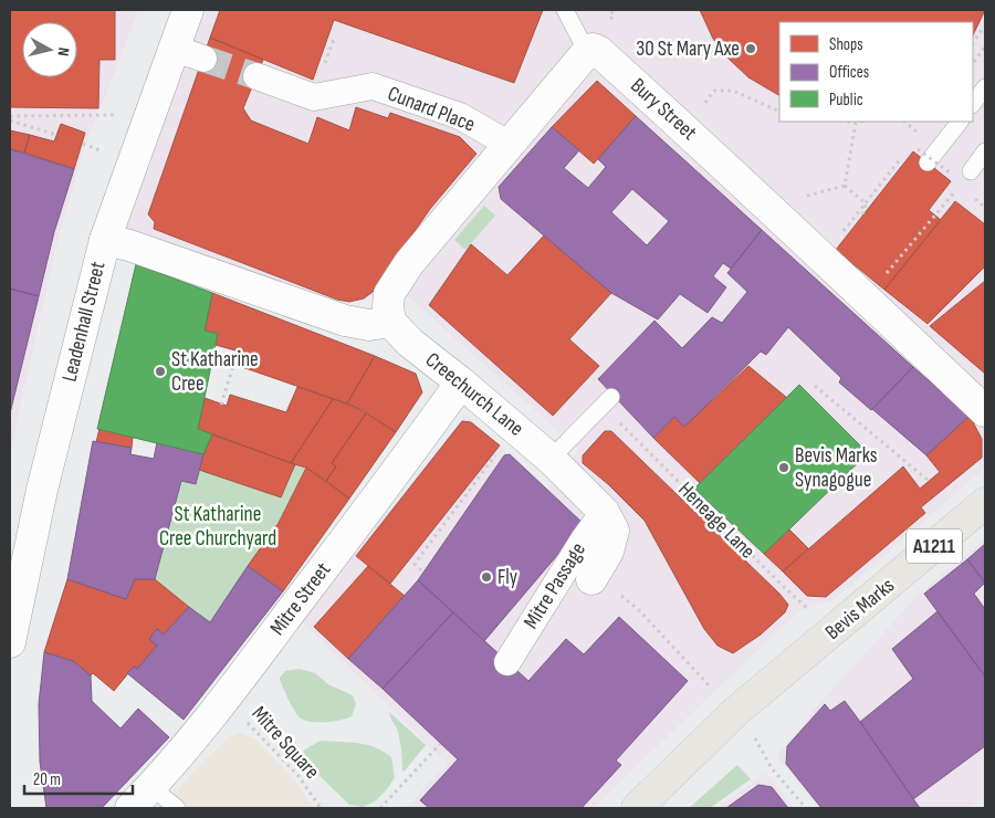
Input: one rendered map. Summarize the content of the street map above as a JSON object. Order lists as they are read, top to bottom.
{
  "streets": {
    "main road": ["A1211", "Bevis Marks"],
    "street": [
      "Cunard Place",
      "Bury Street",
      "Leadenhall Street",
      "Creechurch Lane",
      "Mitre Passage",
      "Mitre Street"
    ],
    "path": ["Heneage Lane", "Mitre Square"]
  },
  "crossings": [
    ["Creechurch Lane", "Mitre Passage"],
    ["Creechurch Lane", "Mitre Street"],
    ["Heneage Lane", "Bevis Marks"],
    ["A1211", "Bevis Marks"],
    ["Mitre Street", "Mitre Square"]
  ],
  "parks": ["St Katharine Cree Churchyard"],
  "places": [
    "30 St Mary Axe",
    "St Katharine Cree",
    "Bevis Marks Synagogue",
    "Fly"
  ],
  "legend": ["Shops", "Offices", "Public"],
  "scale_bar": "20 m",
  "north": "right"
}
